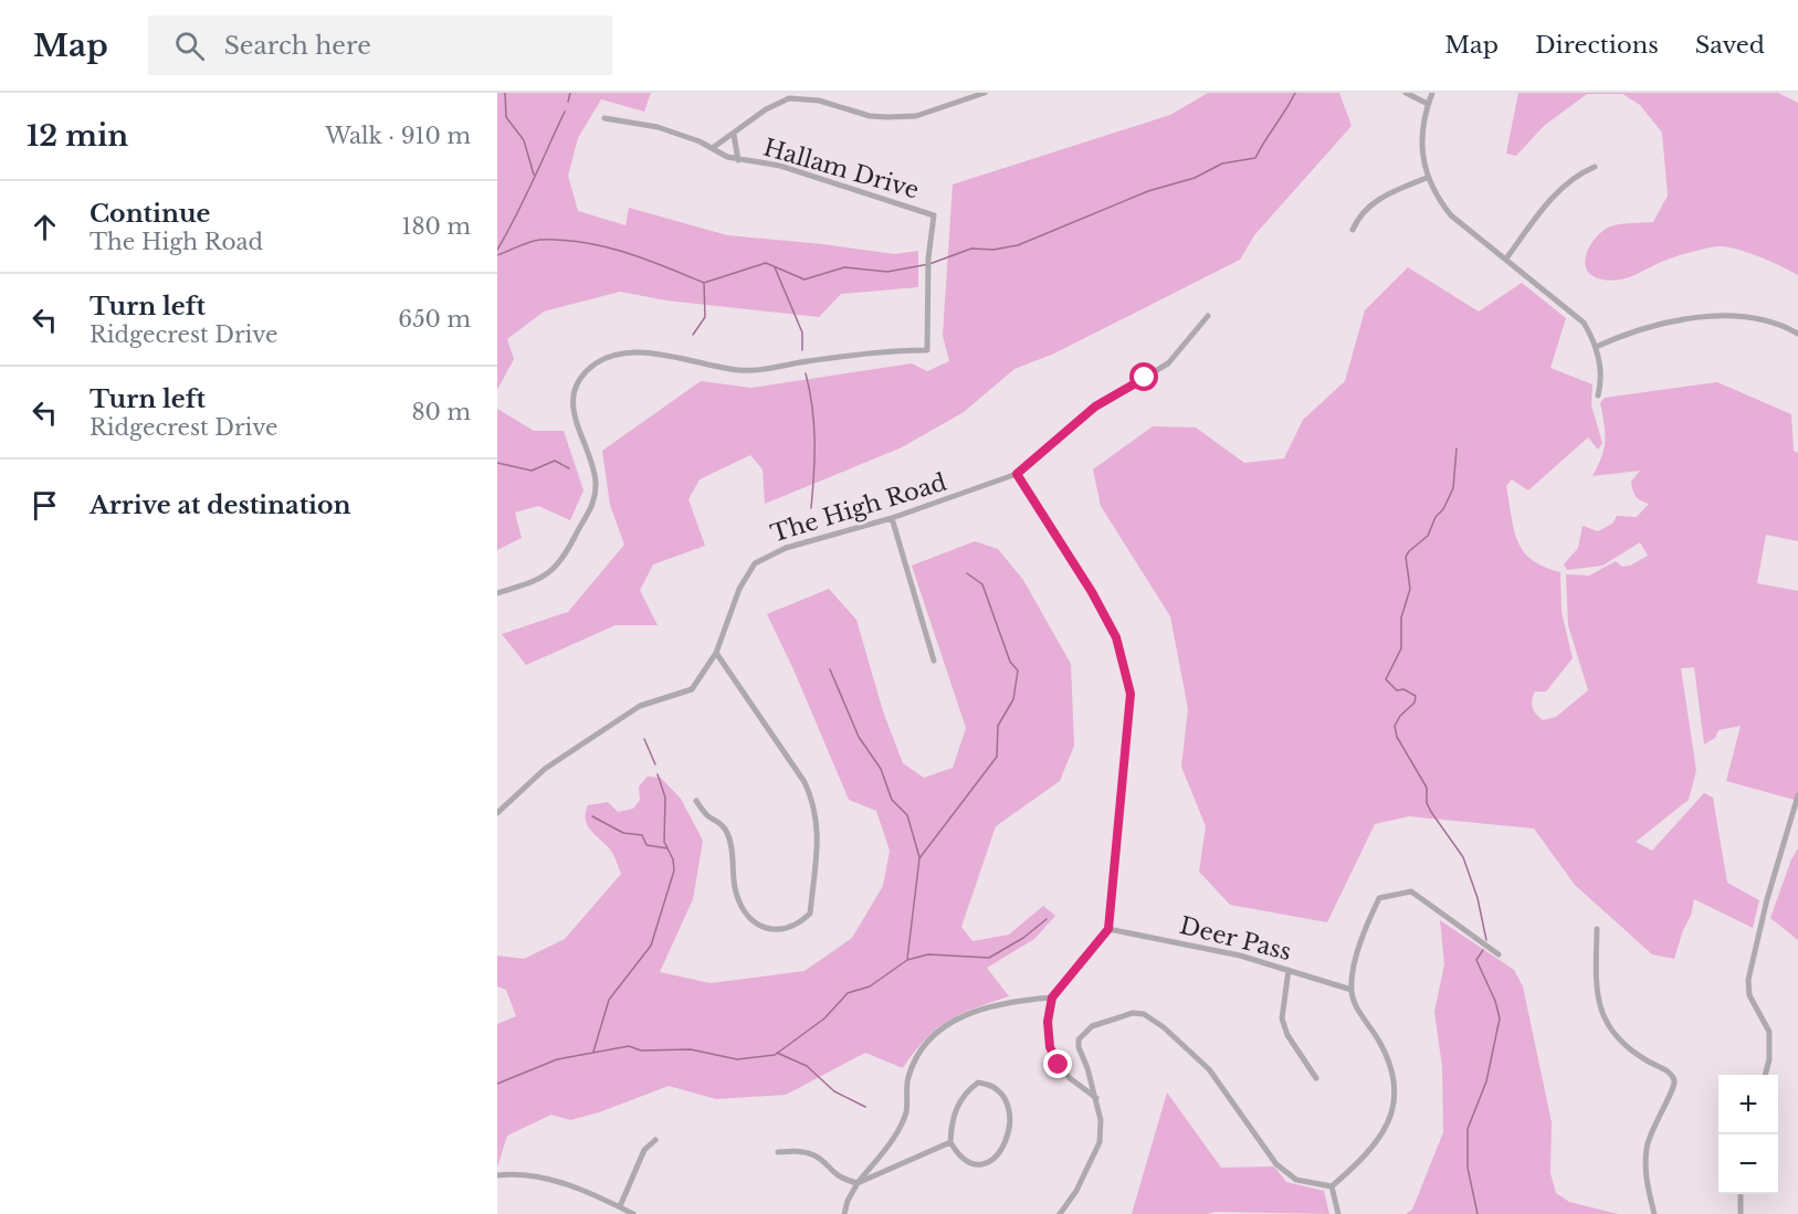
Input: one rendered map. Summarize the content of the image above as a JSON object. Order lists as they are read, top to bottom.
{
  "streets": {
    "street": ["Hallam Drive", "The High Road", "Deer Pass"]
  },
  "page": {
    "header": "Map",
    "search": "Search here",
    "nav": ["Map", "Directions", "Saved"],
    "heading": ["12 min", "Walk · 910 m"],
    "list": [
      ["Continue", "The High Road", "180 m"],
      ["Turn left", "Ridgecrest Drive", "650 m"],
      ["Turn left", "Ridgecrest Drive", "80 m"],
      "Arrive at destination"
    ],
    "map_buttons": ["+", "−"]
  }
}
